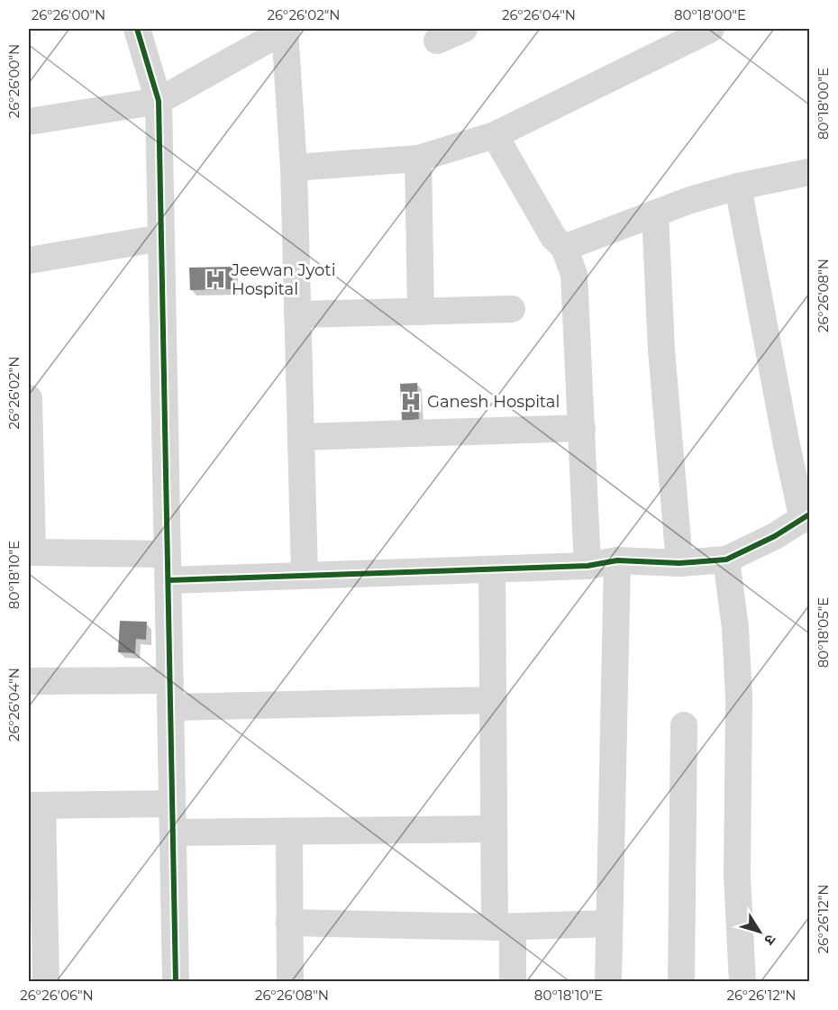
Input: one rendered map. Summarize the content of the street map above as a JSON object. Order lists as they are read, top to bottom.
{
  "places": {
    "hospital": ["Jeewan Jyoti Hospital", "Ganesh Hospital"]
  },
  "north": "bottom right",
  "coordinates": [
    "26°26'00\"N",
    "26°26'02\"N",
    "26°26'04\"N",
    "80°18'00\"E",
    "26°26'08\"N",
    "80°18'10\"E",
    "80°18'05\"E",
    "26°26'12\"N",
    "26°26'06\"N"
  ]
}
